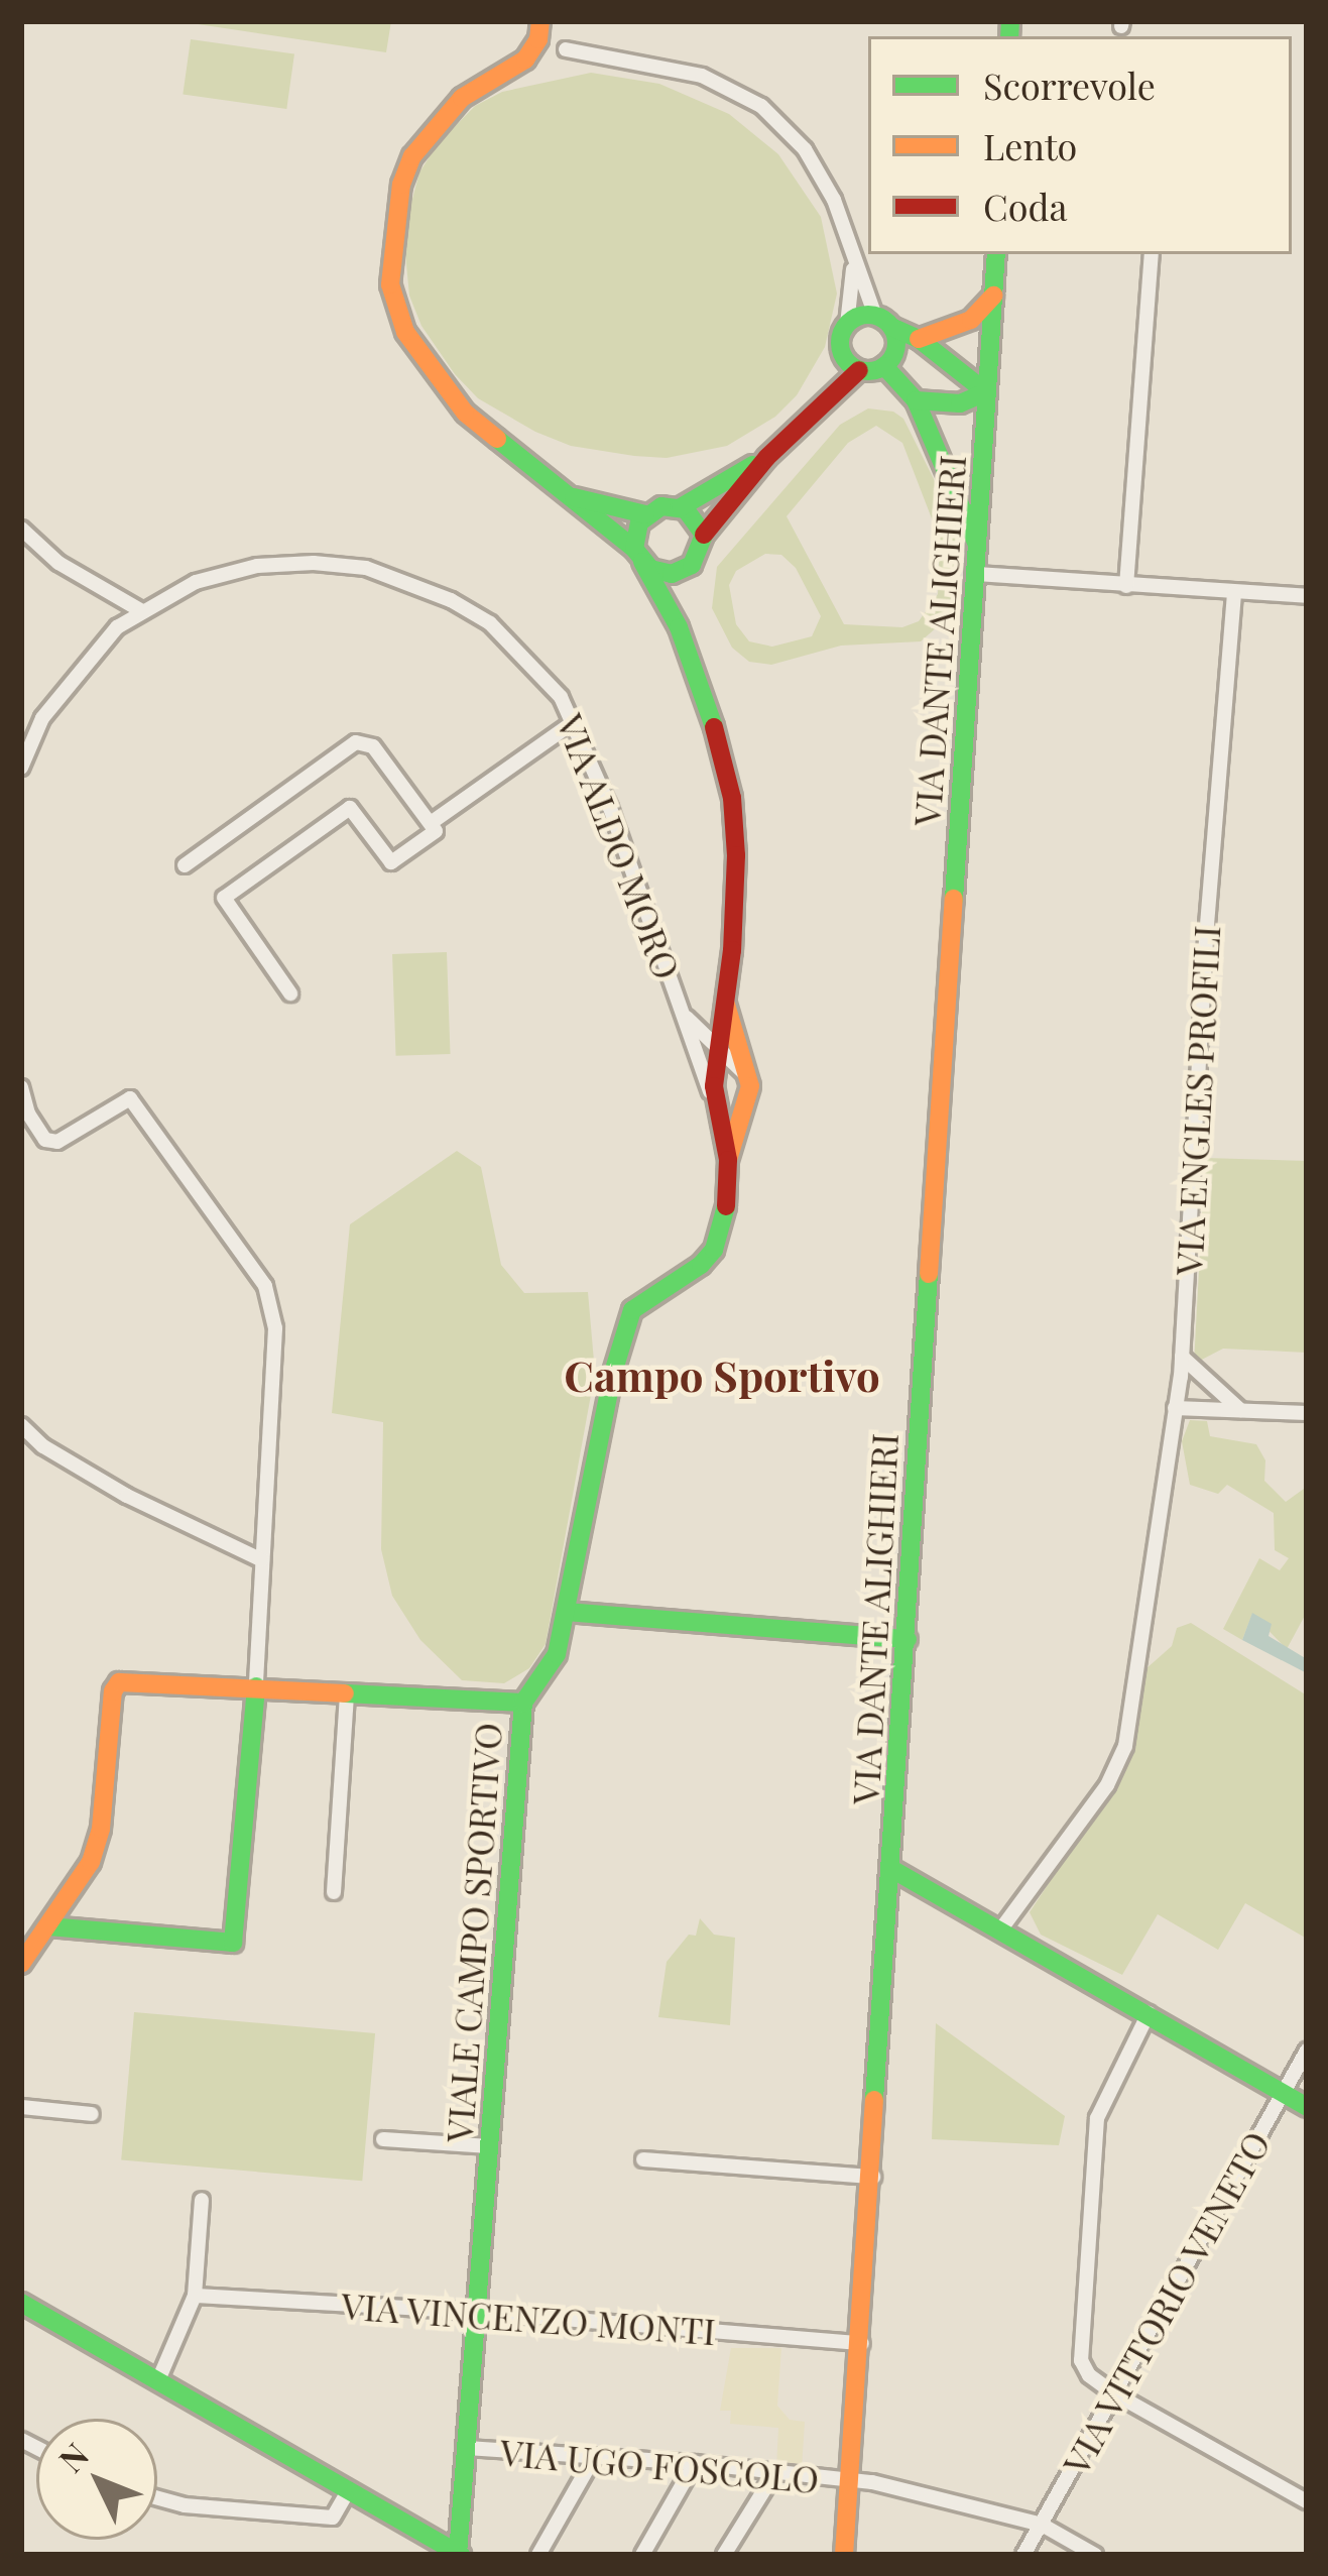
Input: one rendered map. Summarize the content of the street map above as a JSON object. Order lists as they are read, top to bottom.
{
  "streets": {
    "street": [
      "VIA DANTE ALIGHIERI",
      "VIA ALDO MORO",
      "VIA ENGLES PROFILI",
      "VIALE CAMPO SPORTIVO",
      "VIA VITTORIO VENETO",
      "VIA VINCENZO MONTI",
      "VIA UGO FOSCOLO"
    ]
  },
  "crossings": [
    ["VIA DANTE ALIGHIERI", "VIA VINCENZO MONTI"],
    ["VIA DANTE ALIGHIERI", "VIA UGO FOSCOLO"],
    ["VIA ALDO MORO", "VIALE CAMPO SPORTIVO"],
    ["VIALE CAMPO SPORTIVO", "VIA VINCENZO MONTI"],
    ["VIALE CAMPO SPORTIVO", "VIA UGO FOSCOLO"],
    ["VIA VITTORIO VENETO", "VIA UGO FOSCOLO"]
  ],
  "districts": ["Campo Sportivo"],
  "legend": ["Scorrevole", "Lento", "Coda"],
  "north": "top left"
}
